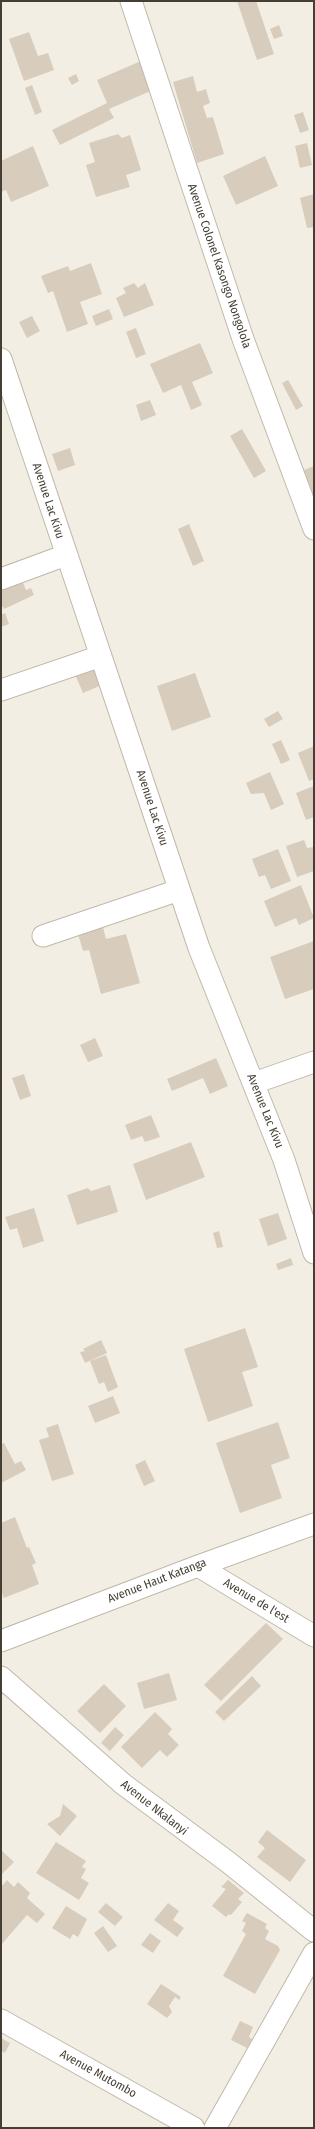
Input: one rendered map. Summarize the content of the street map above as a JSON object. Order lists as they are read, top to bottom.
{
  "streets": {
    "street": [
      "Avenue Colonel Kasongo Nongolola",
      "Avenue Lac Kivu",
      "Avenue Haut Katanga",
      "Avenue de l'est",
      "Avenue Nkalanyi",
      "Avenue Mutombo"
    ]
  },
  "crossings": [
    ["Avenue Haut Katanga", "Avenue de l'est"]
  ]
}
